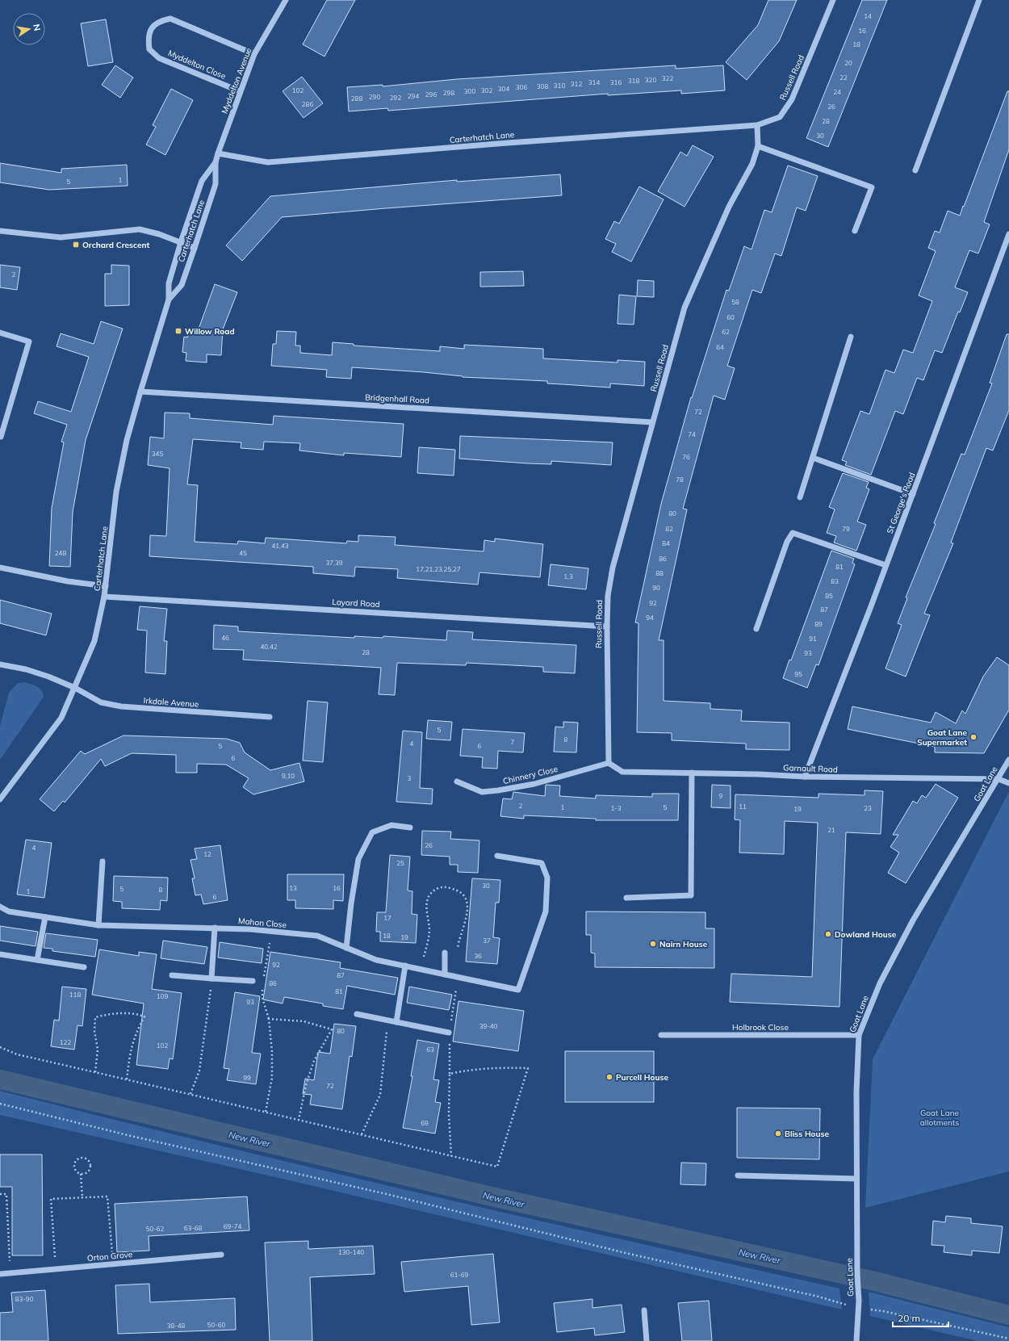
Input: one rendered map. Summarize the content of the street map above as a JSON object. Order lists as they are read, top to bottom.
{
  "streets": {
    "street": [
      "Myddelton Close",
      "Russell Road",
      "Myddelton Avenue",
      "Carterhatch Lane",
      "Bridgenhall Road",
      "St George's Road",
      "Layard Road",
      "Irkdale Avenue",
      "Garnault Road",
      "Chinnery Close",
      "Goat Lane",
      "Mahon Close",
      "Holbrook Close",
      "Orton Grove"
    ]
  },
  "crossings": [
    ["Myddelton Close", "Myddelton Avenue"],
    ["Russell Road", "Carterhatch Lane"],
    ["Russell Road", "Bridgenhall Road"],
    ["Russell Road", "Layard Road"],
    ["Russell Road", "Garnault Road"],
    ["Russell Road", "Chinnery Close"],
    ["Myddelton Avenue", "Carterhatch Lane"],
    ["Carterhatch Lane", "Bridgenhall Road"],
    ["Carterhatch Lane", "Layard Road"],
    ["Carterhatch Lane", "Irkdale Avenue"],
    ["St George's Road", "Garnault Road"],
    ["Garnault Road", "Chinnery Close"],
    ["Garnault Road", "Goat Lane"],
    ["Goat Lane", "Holbrook Close"]
  ],
  "water": ["New River"],
  "parks": ["Goat Lane allotments"],
  "places": {
    "transit": ["Orchard Crescent", "Willow Road"],
    "other": [
      "Goat Lane Supermarket",
      "Dowland House",
      "Nairn House",
      "Purcell House",
      "Bliss House"
    ]
  },
  "house_numbers": [
    "14",
    "16",
    "18",
    "20",
    "22",
    "322",
    "320",
    "318",
    "314",
    "316",
    "312",
    "310",
    "308",
    "306",
    "304",
    "102",
    "302",
    "300",
    "24",
    "298",
    "296",
    "294",
    "290",
    "292",
    "288",
    "286",
    "26",
    "28",
    "30",
    "1",
    "5",
    "2",
    "58",
    "60",
    "62",
    "64",
    "72",
    "74",
    "345",
    "76",
    "78",
    "80",
    "82",
    "79",
    "84",
    "41,43",
    "248",
    "45",
    "86",
    "37,39",
    "81",
    "17,21,23,25,27",
    "88",
    "1,3",
    "83",
    "90",
    "85",
    "92",
    "87",
    "94",
    "89",
    "46",
    "91",
    "40,42",
    "28",
    "93",
    "95",
    "5",
    "8",
    "7",
    "4",
    "5",
    "6",
    "6",
    "9,10",
    "3",
    "9",
    "2",
    "11",
    "1",
    "5",
    "1-3",
    "23",
    "19",
    "21",
    "26",
    "4",
    "12",
    "25",
    "30",
    "13",
    "16",
    "5",
    "8",
    "1",
    "6",
    "17",
    "18",
    "19",
    "37",
    "36",
    "92",
    "87",
    "86",
    "81",
    "118",
    "109",
    "93",
    "39-40",
    "80",
    "122",
    "102",
    "63",
    "99",
    "72",
    "69",
    "69-74",
    "63-68",
    "50-62",
    "130-140",
    "61-69",
    "83-90",
    "50-60",
    "38-48"
  ],
  "scale_bar": "20 m",
  "north": "right"
}
